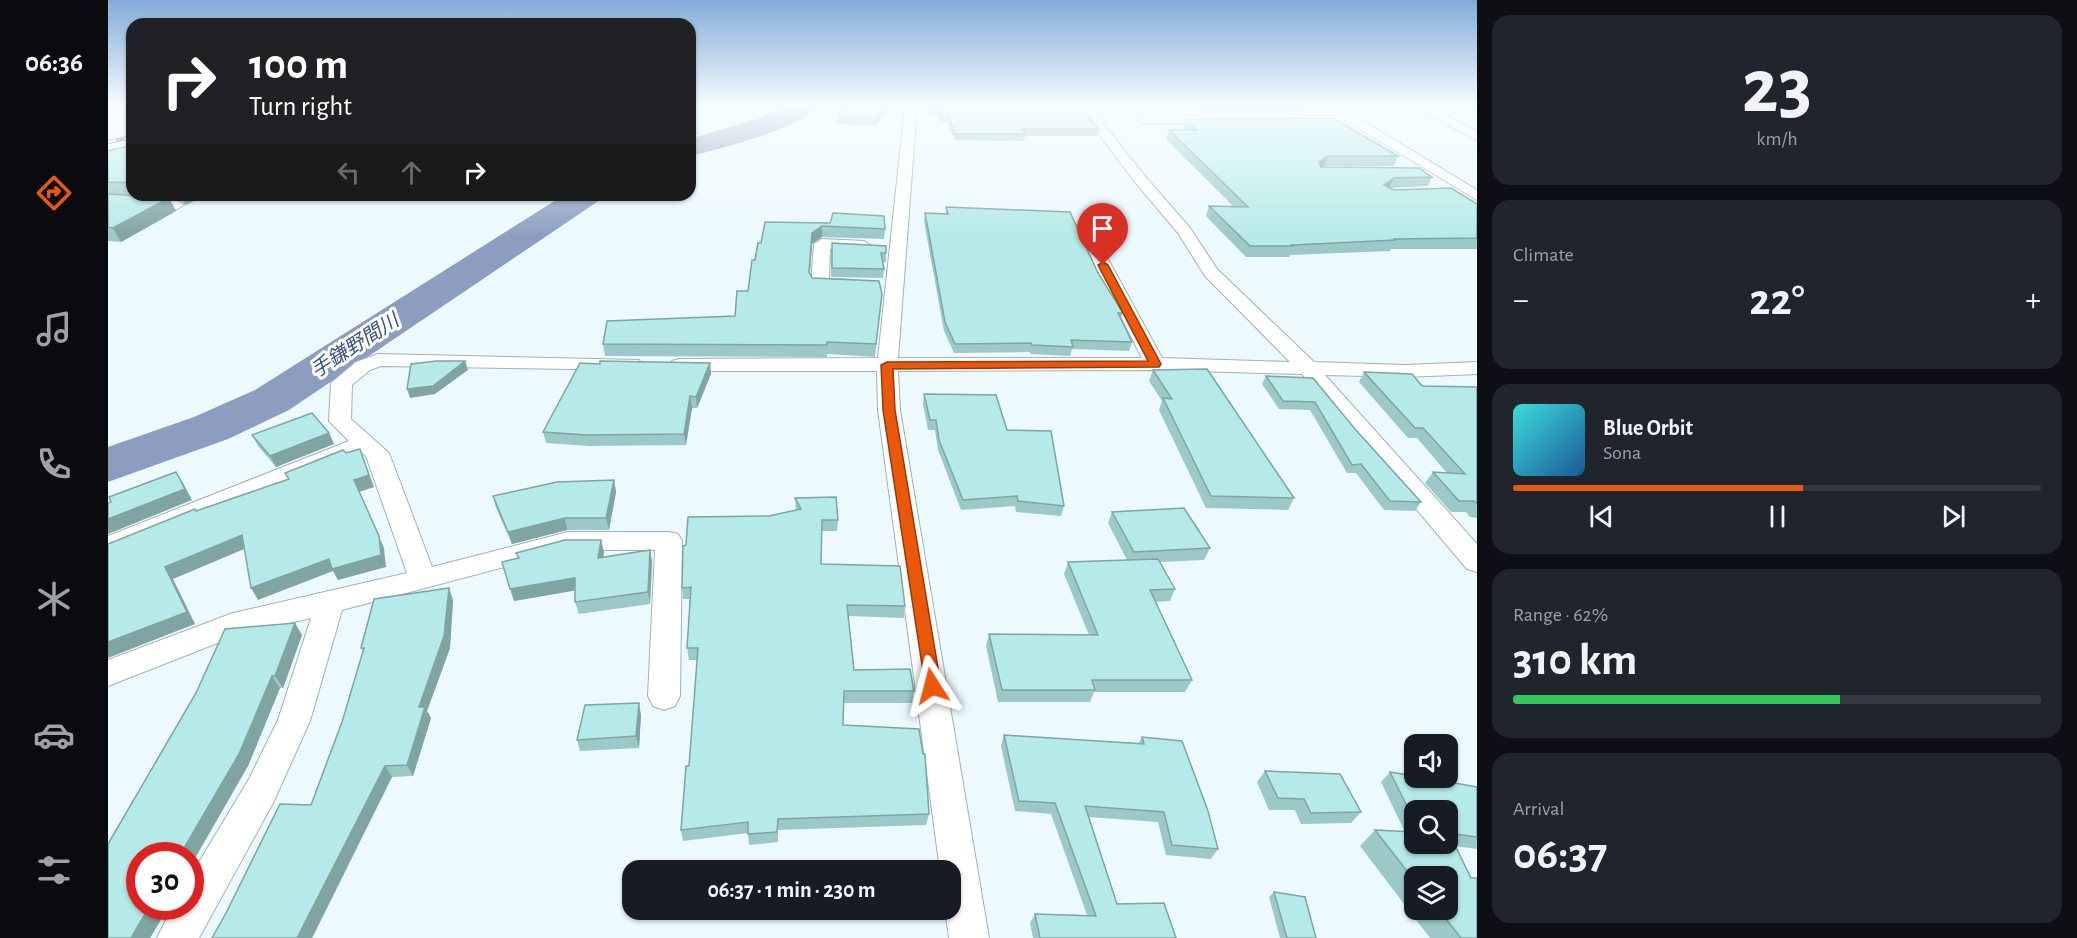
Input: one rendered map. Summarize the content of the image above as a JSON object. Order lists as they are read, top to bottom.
{
  "water": ["手鎌野間川"],
  "page": {
    "tabs": "06:36",
    "tile": [
      ["23", "km/h"],
      "Climate",
      ["Range · 62%", "310 km"],
      ["Arrival", "06:37"]
    ],
    "turn": ["100 m", "Turn right"],
    "heat": ["−", "22°", "+"],
    "song": ["Blue Orbit", "Sona"],
    "limit": "30",
    "trip": "06:37 · 1 min · 230 m"
  }
}
